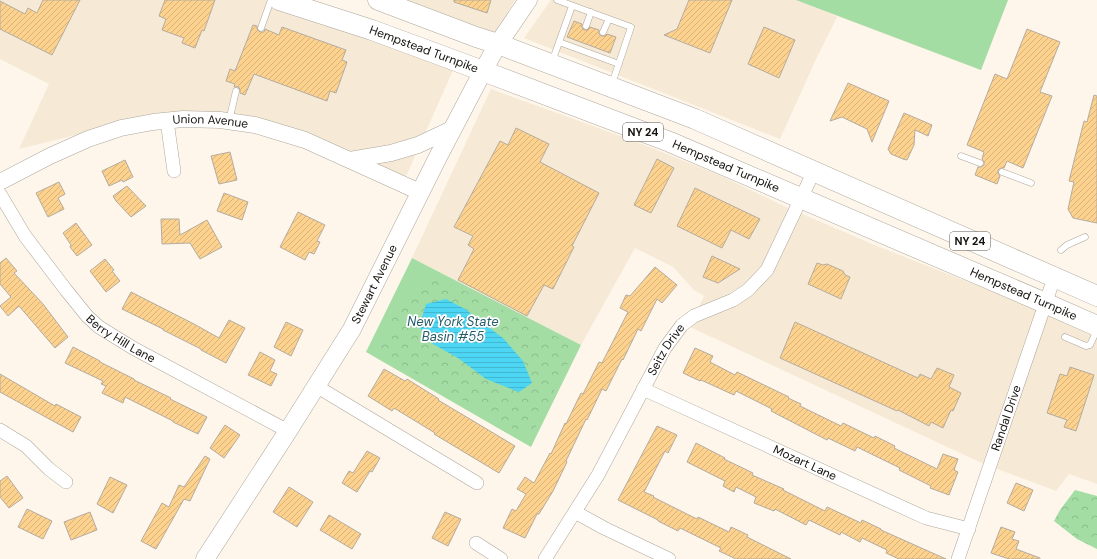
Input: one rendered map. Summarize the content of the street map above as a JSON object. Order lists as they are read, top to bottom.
{
  "streets": {
    "main road": ["Hempstead Turnpike", "NY 24", "Stewart Avenue"],
    "street": [
      "Union Avenue",
      "Berry Hill Lane",
      "Seitz Drive",
      "Randal Drive",
      "Mozart Lane"
    ]
  },
  "crossings": [
    ["Hempstead Turnpike", "Stewart Avenue"],
    ["Hempstead Turnpike", "Seitz Drive"],
    ["Hempstead Turnpike", "Randal Drive"],
    ["Union Avenue", "Stewart Avenue"],
    ["NY 24", "Stewart Avenue"],
    ["NY 24", "Seitz Drive"],
    ["NY 24", "Randal Drive"],
    ["Stewart Avenue", "Berry Hill Lane"],
    ["Seitz Drive", "Mozart Lane"],
    ["Randal Drive", "Mozart Lane"]
  ],
  "water": ["New York State Basin #55"]
}
